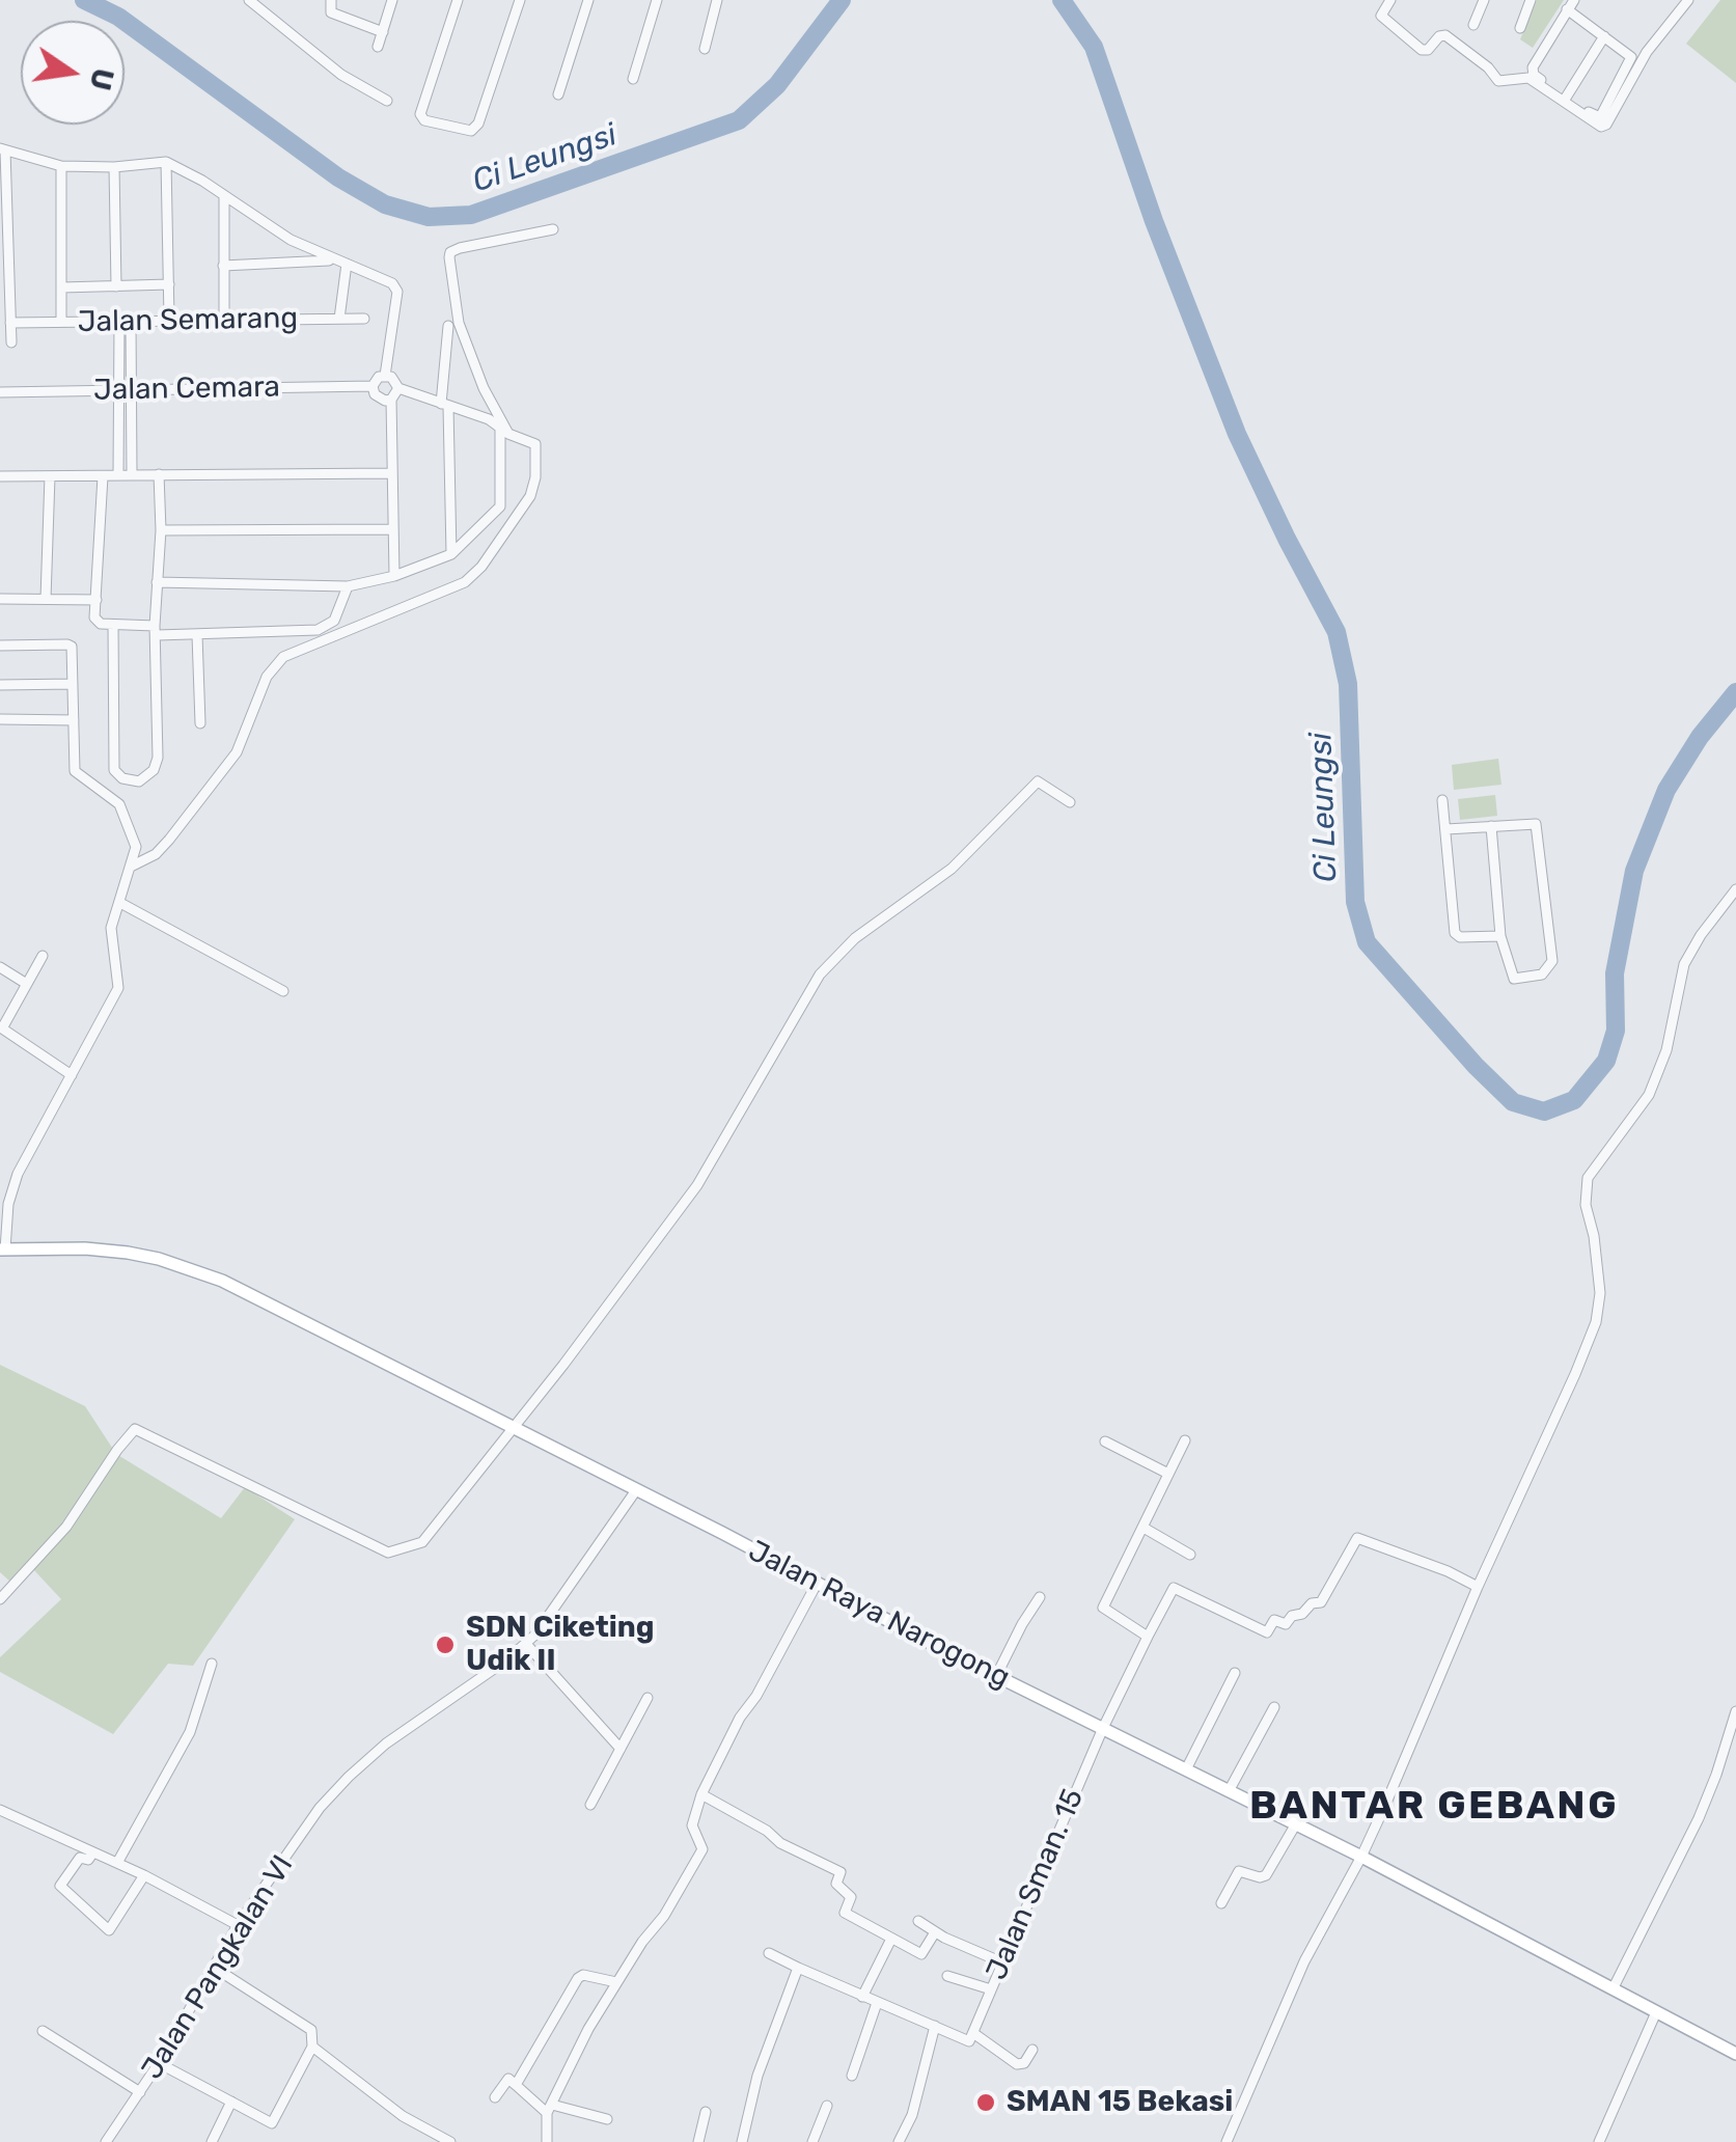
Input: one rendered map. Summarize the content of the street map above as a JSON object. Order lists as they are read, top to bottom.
{
  "streets": {
    "main road": ["Jalan Raya Narogong"],
    "street": [
      "Jalan Semarang",
      "Jalan Cemara",
      "Jalan Sman. 15",
      "Jalan Pangkalan VI"
    ]
  },
  "crossings": [
    ["Jalan Raya Narogong", "Jalan Sman. 15"],
    ["Jalan Raya Narogong", "Jalan Pangkalan VI"]
  ],
  "districts": ["BANTAR GEBANG"],
  "water": ["Ci Leungsi"],
  "places": ["SDN Ciketing Udik II", "SMAN 15 Bekasi"],
  "north": "right"
}
